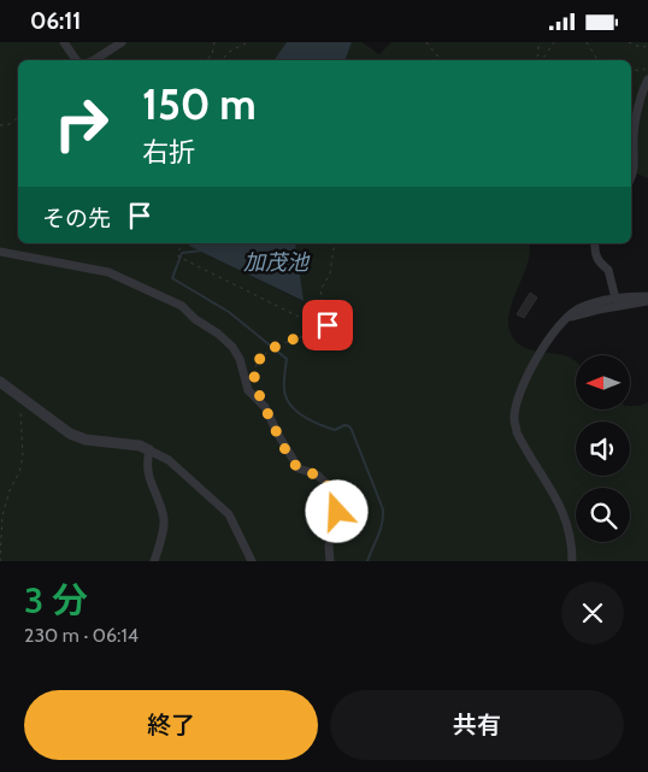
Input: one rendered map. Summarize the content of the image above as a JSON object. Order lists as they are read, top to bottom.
{
  "water": ["加茂池"],
  "north": "left",
  "page": {
    "status": "06:11",
    "turn": ["150 m", "右折"],
    "then": "その先",
    "heading": ["3 分", "230 m · 06:14"],
    "buttons": ["終了", "共有"]
  }
}
